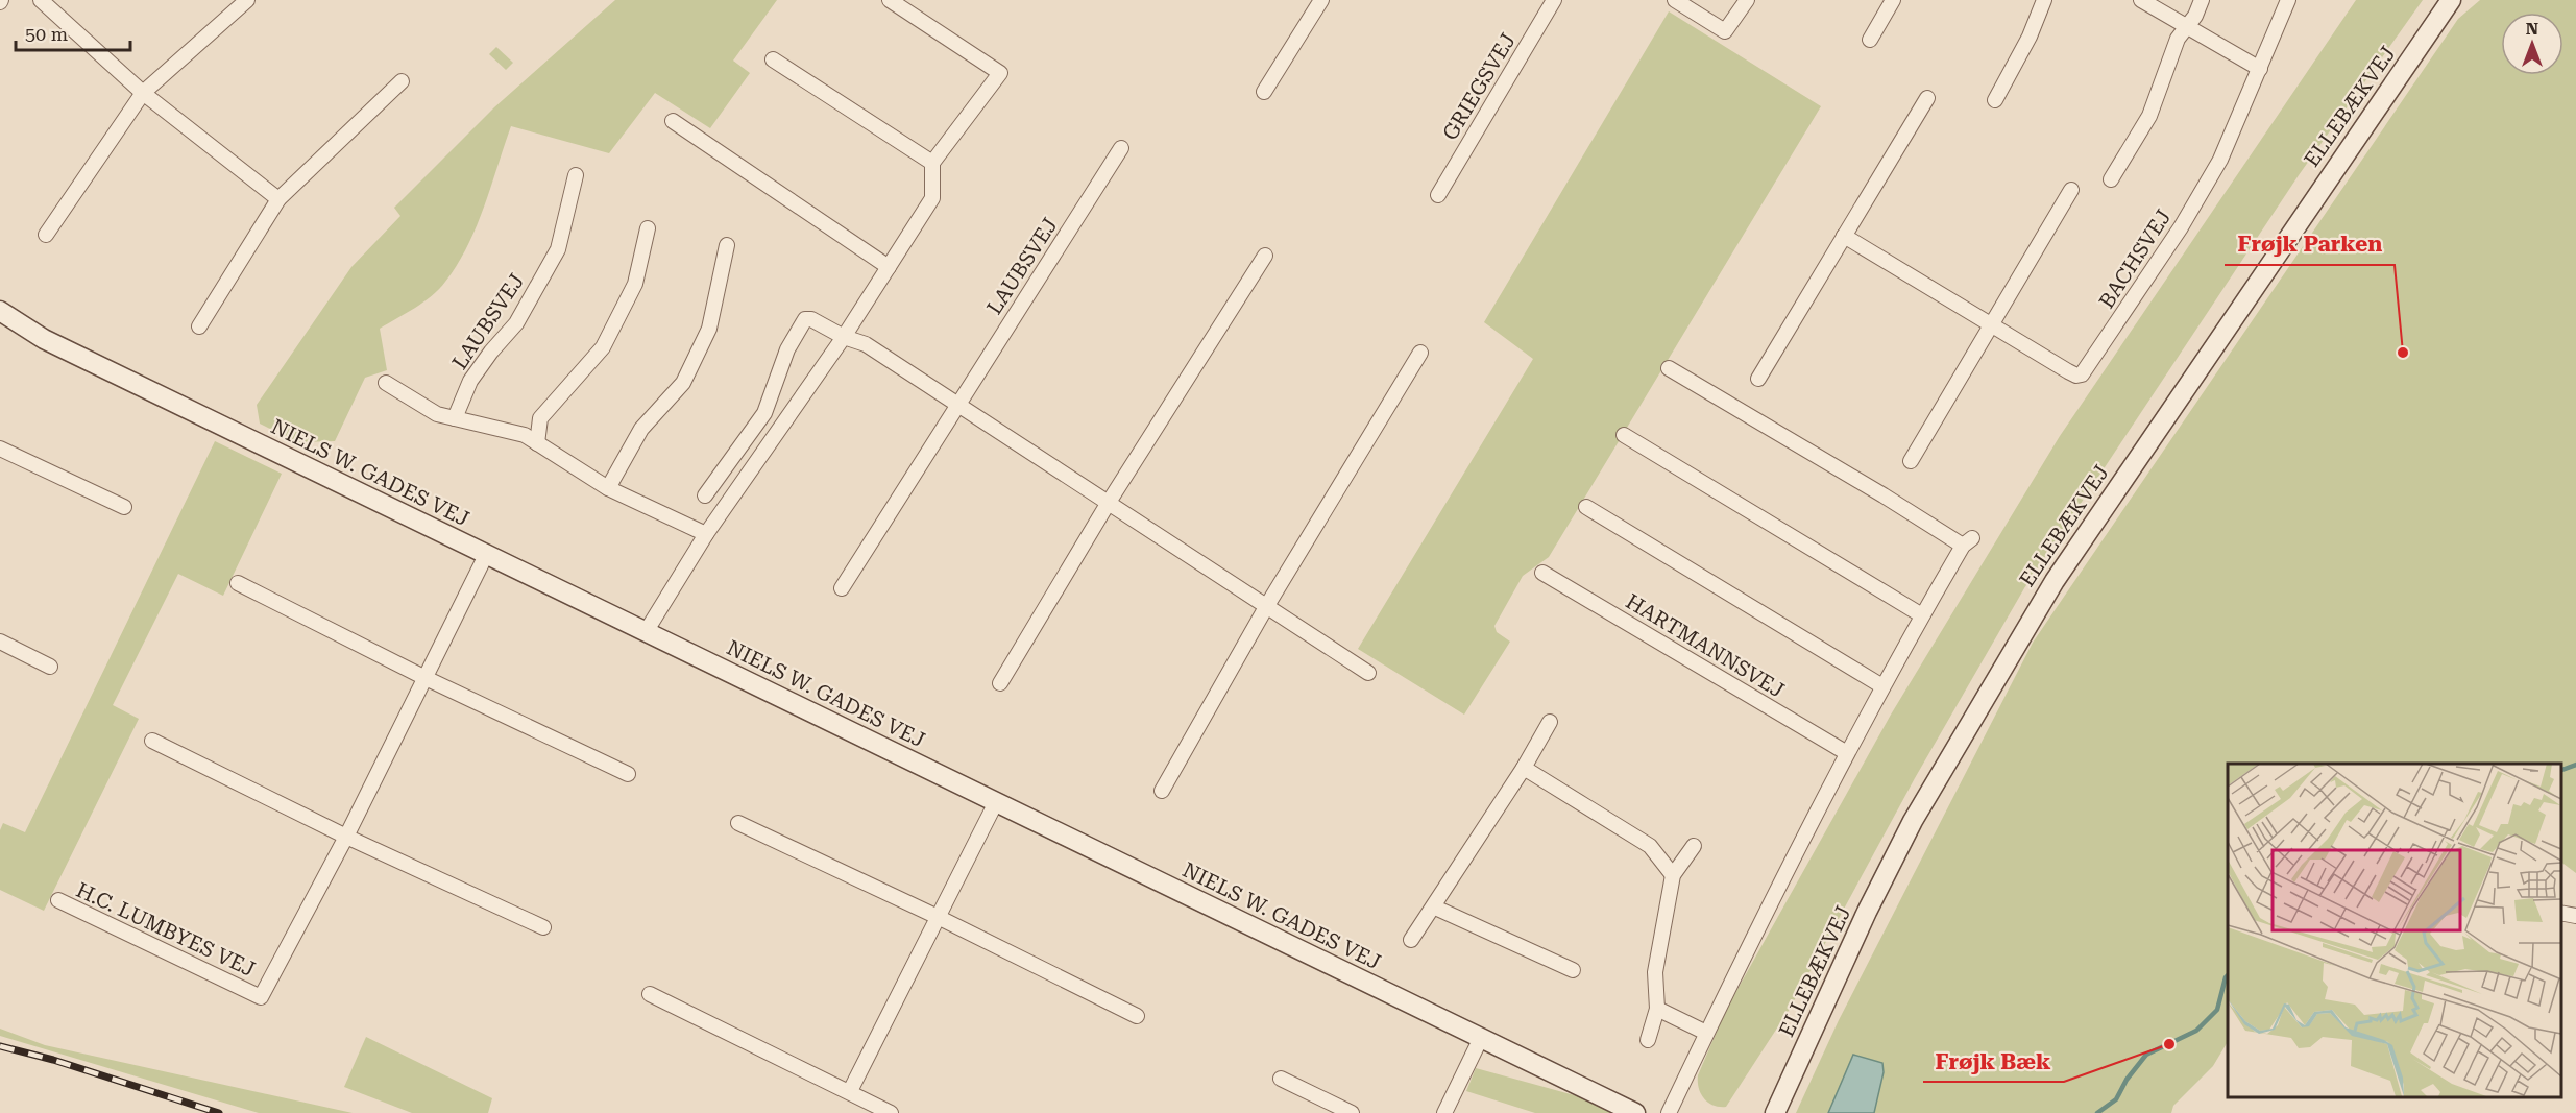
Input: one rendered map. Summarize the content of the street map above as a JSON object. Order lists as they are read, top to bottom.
{
  "streets": {
    "street": [
      "GRIEGSVEJ",
      "ELLEBÆKVEJ",
      "BACHSVEJ",
      "LAUBSVEJ",
      "NIELS W. GADES VEJ",
      "HARTMANNSVEJ",
      "H.C. LUMBYES VEJ"
    ]
  },
  "crossings": [
    ["NIELS W. GADES VEJ", "H.C. LUMBYES VEJ"]
  ],
  "places": ["Frøjk Parken", "Frøjk Bæk"],
  "scale_bar": "50 m",
  "north": "top"
}
